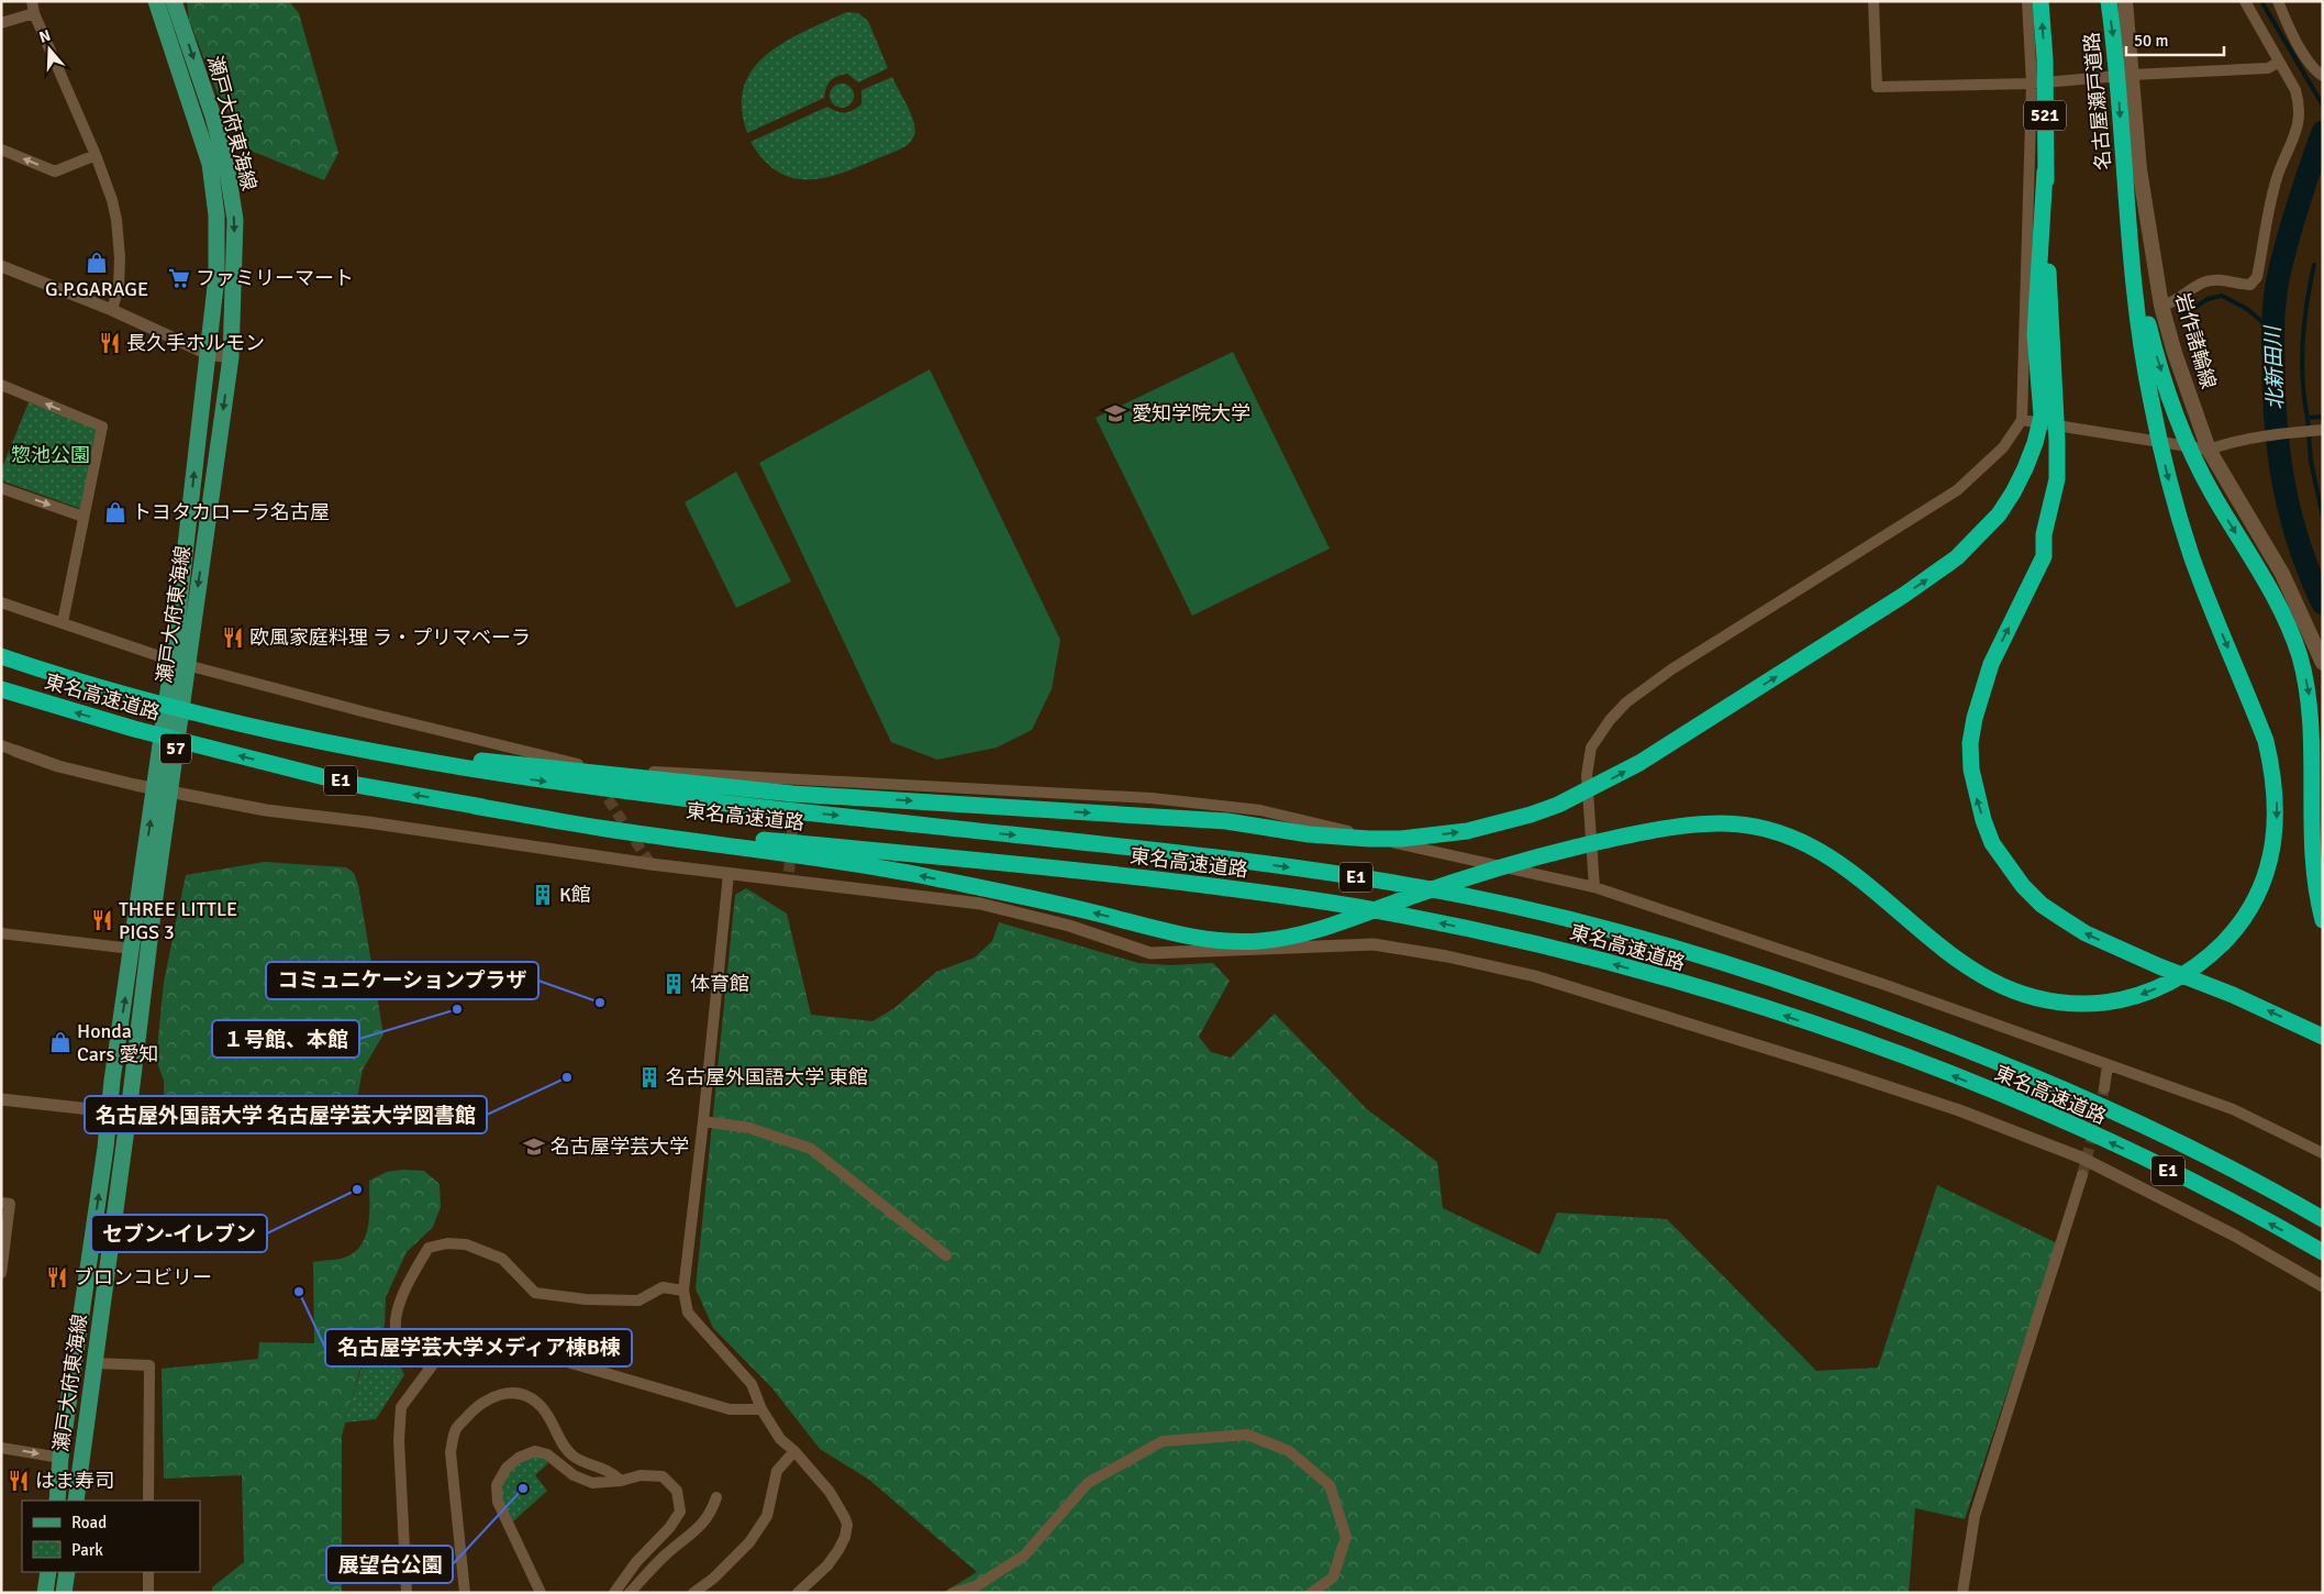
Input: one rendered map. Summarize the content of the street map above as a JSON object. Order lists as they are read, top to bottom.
{
  "streets": {
    "highway": [
      "名古屋瀬戸道路",
      "521",
      "東名高速道路",
      "E1"
    ],
    "main road": ["瀬戸大府東海線", "岩作諸輪線", "57"]
  },
  "water": ["北新田川"],
  "parks": ["惣池公園"],
  "places": {
    "shop": ["G.P.GARAGE", "トヨタカローラ名古屋", "Honda Cars 愛知"],
    "supermarket": ["ファミリーマート"],
    "restaurant": [
      "長久手ホルモン",
      "欧風家庭料理 ラ・プリマベーラ",
      "THREE LITTLE PIGS 3",
      "ブロンコビリー",
      "はま寿司"
    ],
    "school or university": ["愛知学院大学", "名古屋学芸大学"],
    "building": ["K館", "体育館", "名古屋外国語大学 東館"],
    "other": [
      "コミュニケーションプラザ",
      "１号館、本館",
      "名古屋外国語大学 名古屋学芸大学図書館",
      "セブン-イレブン",
      "名古屋学芸大学メディア棟B棟",
      "展望台公園"
    ]
  },
  "legend": ["Road", "Park"],
  "scale_bar": "50 m",
  "north": "top"
}
